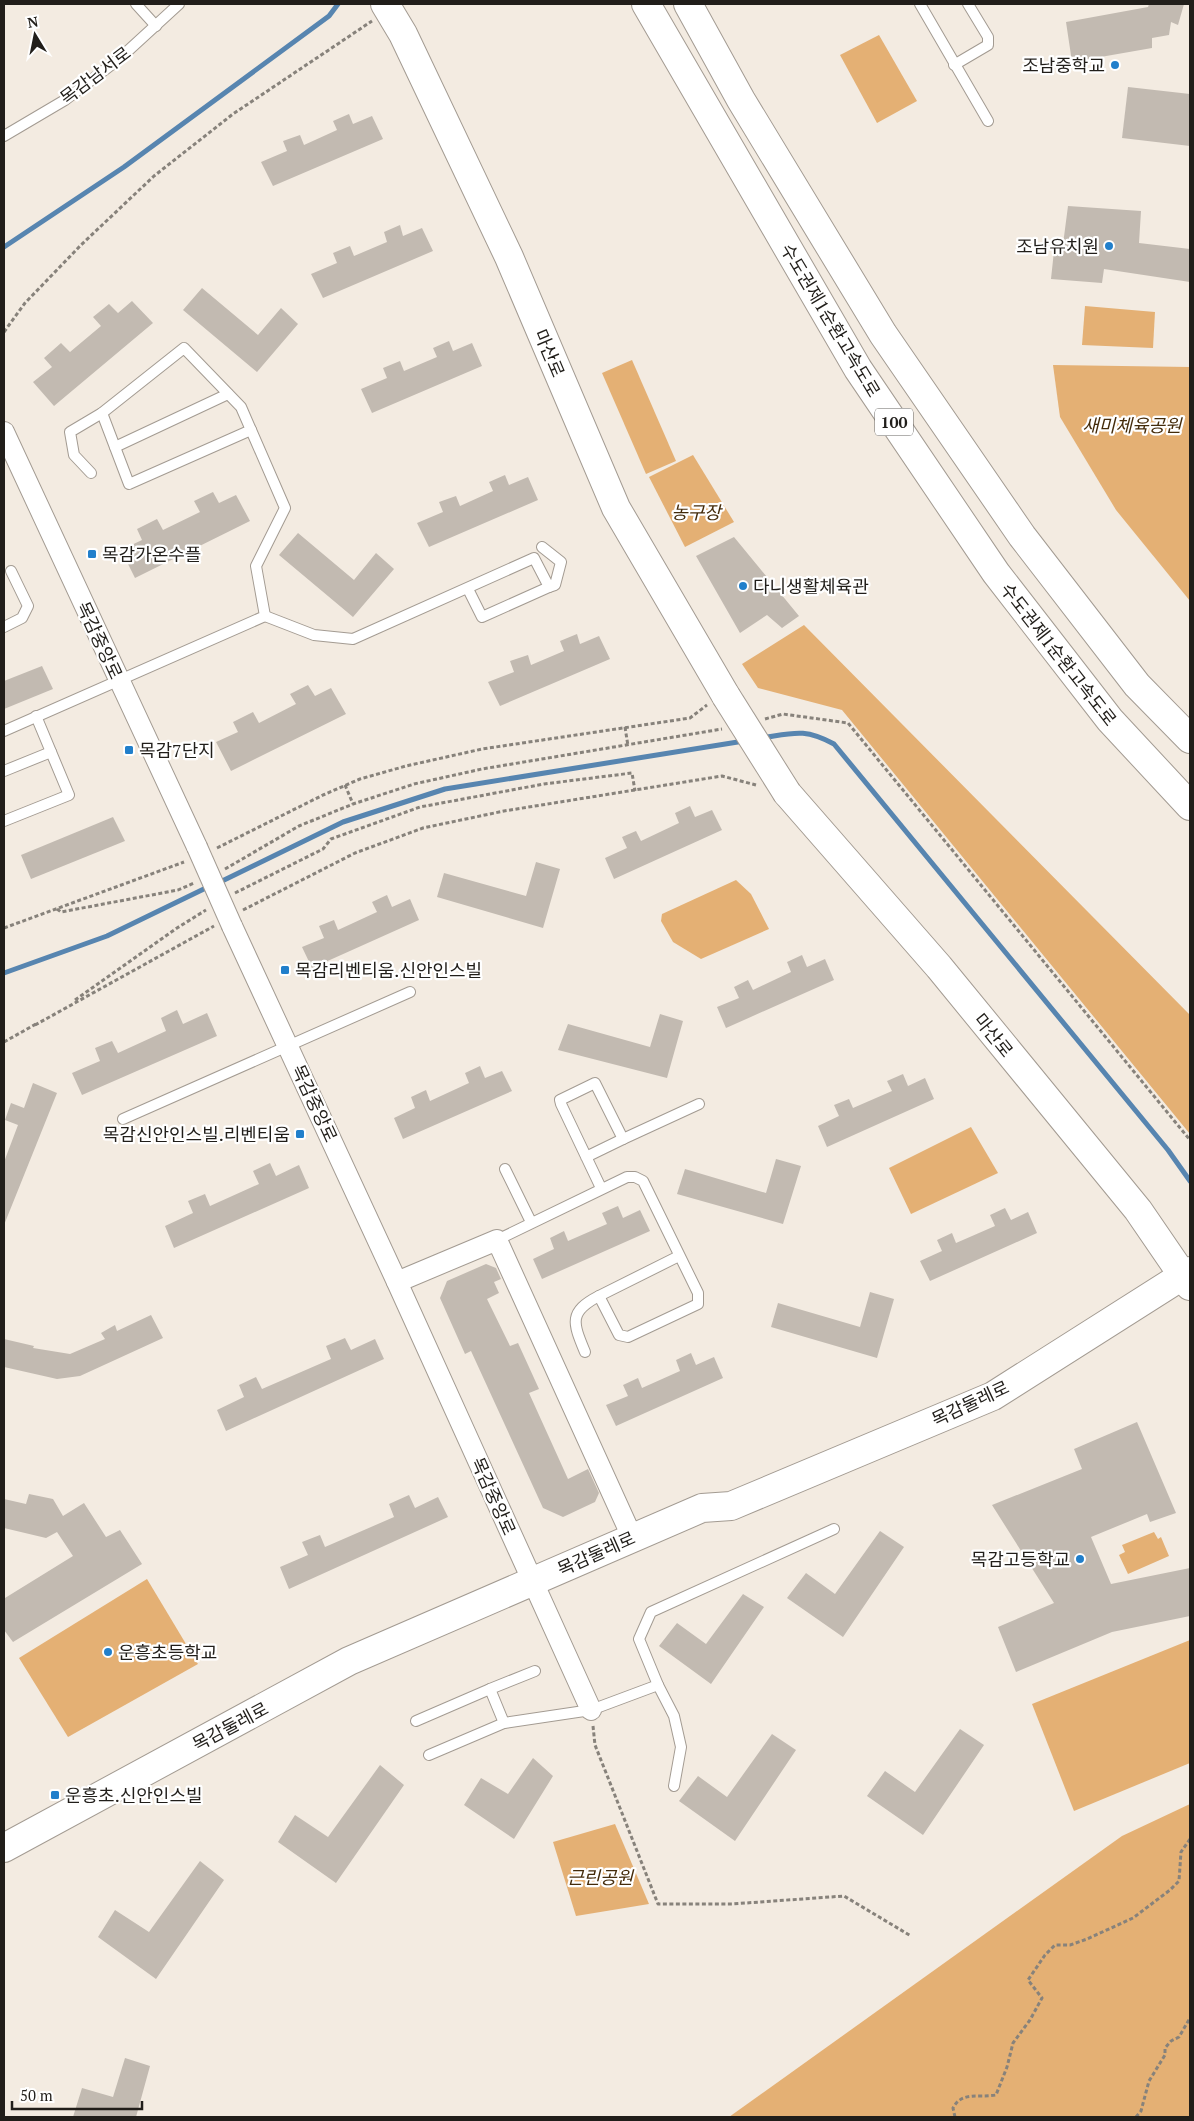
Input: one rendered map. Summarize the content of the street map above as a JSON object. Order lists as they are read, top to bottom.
{
  "streets": {
    "main road": [
      "수도권제1순환고속도로",
      "마산로",
      "100",
      "목감둘레로"
    ],
    "street": ["목감중앙로"],
    "lane": ["목감남서로"]
  },
  "crossings": [
    ["마산로", "목감둘레로"],
    ["목감중앙로", "목감둘레로"]
  ],
  "parks": ["새미체육공원", "농구장", "근린공원"],
  "places": {
    "other": [
      "조남중학교",
      "조남유치원",
      "다니생활체육관",
      "목감고등학교",
      "운흥초등학교"
    ],
    "transit": [
      "목감가온수플",
      "목감7단지",
      "목감리벤티움.신안인스빌",
      "목감신안인스빌.리벤티움",
      "운흥초.신안인스빌"
    ]
  },
  "scale_bar": "50 m",
  "north": "top"
}
